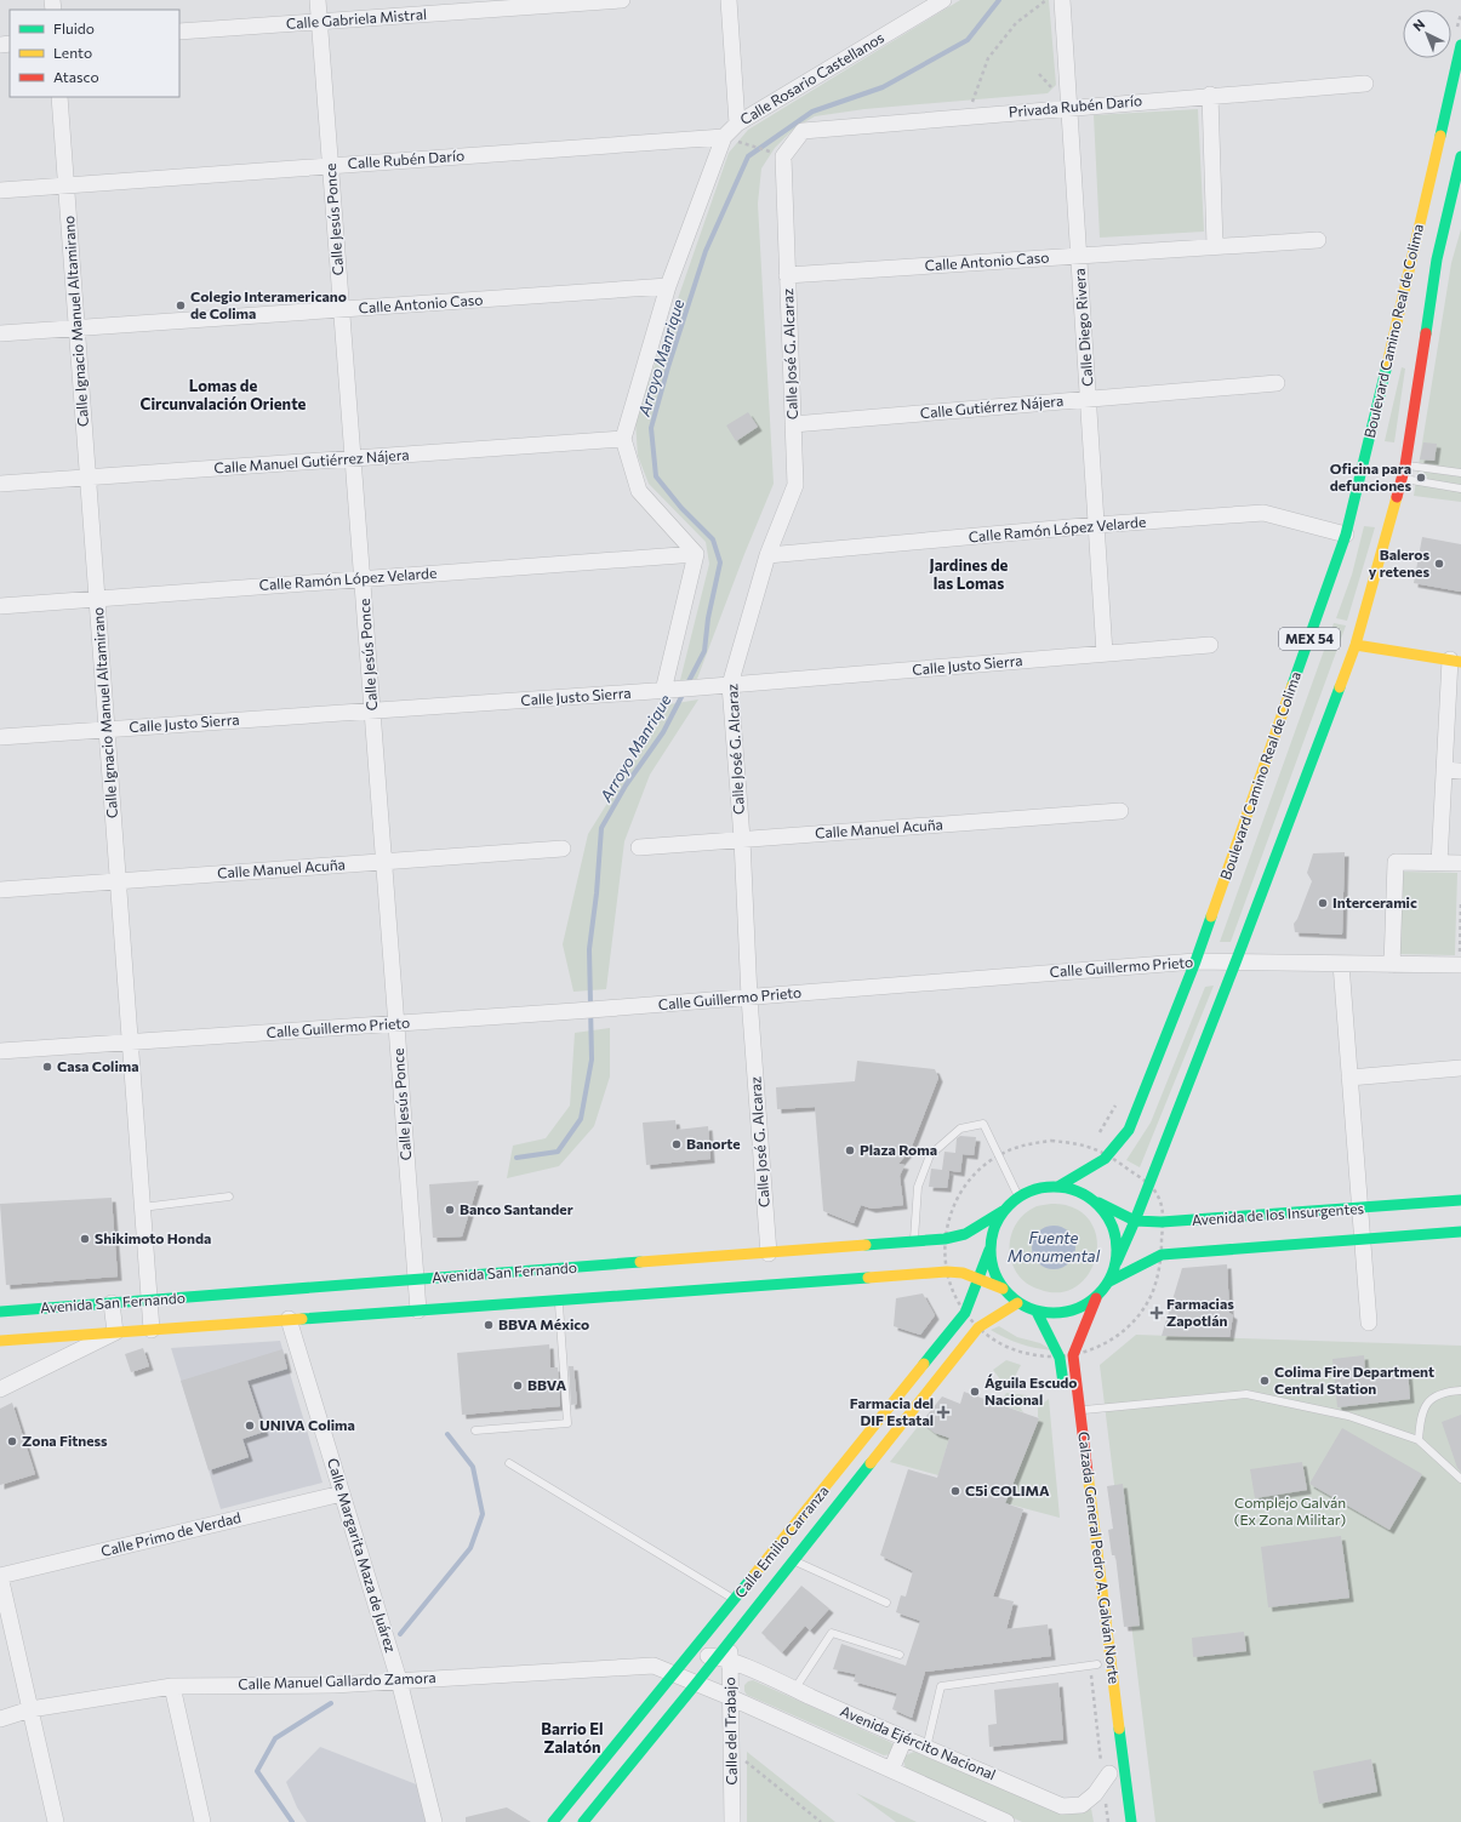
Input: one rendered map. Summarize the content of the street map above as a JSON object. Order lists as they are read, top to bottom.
{
  "streets": {
    "main road": [
      "Boulevard Camino Real de Colima",
      "MEX 54",
      "Avenida de los Insurgentes",
      "Avenida San Fernando",
      "Calle Emilio Carranza",
      "Calzada General Pedro A. Galván Norte"
    ],
    "street": [
      "Calle Gabriela Mistral",
      "Calle Rosario Castellanos",
      "Privada Rubén Darío",
      "Calle Rubén Darío",
      "Calle Jesús Ponce",
      "Calle Antonio Caso",
      "Calle Ignacio Manuel Altamirano",
      "Calle Diego Rivera",
      "Calle José G. Alcaraz",
      "Calle Gutiérrez Nájera",
      "Calle Manuel Gutiérrez Nájera",
      "Calle Ramón López Velarde",
      "Calle Justo Sierra",
      "Calle Manuel Acuña",
      "Calle Guillermo Prieto",
      "Calle Primo de Verdad",
      "Calle Margarita Maza de Juárez",
      "Calle Manuel Gallardo Zamora",
      "Calle del Trabajo",
      "Avenida Ejército Nacional"
    ]
  },
  "crossings": [
    ["Calle Gabriela Mistral", "Calle Jesús Ponce"],
    ["Calle Rosario Castellanos", "Calle Rubén Darío"],
    ["Calle Rosario Castellanos", "Calle Antonio Caso"],
    ["Calle Rosario Castellanos", "Calle Manuel Gutiérrez Nájera"],
    ["Privada Rubén Darío", "Calle Diego Rivera"],
    ["Privada Rubén Darío", "Calle José G. Alcaraz"],
    ["Calle Rubén Darío", "Calle Jesús Ponce"],
    ["Calle Rubén Darío", "Calle Ignacio Manuel Altamirano"],
    ["Calle Jesús Ponce", "Calle Antonio Caso"],
    ["Calle Jesús Ponce", "Calle Manuel Gutiérrez Nájera"],
    ["Calle Jesús Ponce", "Calle Ramón López Velarde"],
    ["Calle Jesús Ponce", "Calle Justo Sierra"],
    ["Calle Jesús Ponce", "Calle Manuel Acuña"],
    ["Calle Jesús Ponce", "Calle Guillermo Prieto"],
    ["Calle Jesús Ponce", "Avenida San Fernando"],
    ["Calle Antonio Caso", "Calle Ignacio Manuel Altamirano"],
    ["Calle Antonio Caso", "Calle Diego Rivera"],
    ["Calle Antonio Caso", "Calle José G. Alcaraz"],
    ["Calle Ignacio Manuel Altamirano", "Calle Manuel Gutiérrez Nájera"],
    ["Calle Ignacio Manuel Altamirano", "Calle Ramón López Velarde"],
    ["Calle Ignacio Manuel Altamirano", "Calle Justo Sierra"],
    ["Calle Ignacio Manuel Altamirano", "Calle Manuel Acuña"],
    ["Calle Ignacio Manuel Altamirano", "Calle Guillermo Prieto"],
    ["Calle Ignacio Manuel Altamirano", "Avenida San Fernando"],
    ["Calle Diego Rivera", "Calle Gutiérrez Nájera"],
    ["Calle Diego Rivera", "Calle Ramón López Velarde"],
    ["Calle Diego Rivera", "Calle Justo Sierra"],
    ["Boulevard Camino Real de Colima", "Calle Ramón López Velarde"],
    ["Boulevard Camino Real de Colima", "Calle Guillermo Prieto"],
    ["Boulevard Camino Real de Colima", "Avenida de los Insurgentes"],
    ["Boulevard Camino Real de Colima", "Avenida San Fernando"],
    ["Boulevard Camino Real de Colima", "Calle Emilio Carranza"],
    ["Boulevard Camino Real de Colima", "Calzada General Pedro A. Galván Norte"],
    ["Calle José G. Alcaraz", "Calle Gutiérrez Nájera"],
    ["Calle José G. Alcaraz", "Calle Ramón López Velarde"],
    ["Calle José G. Alcaraz", "Calle Justo Sierra"],
    ["Calle José G. Alcaraz", "Calle Manuel Acuña"],
    ["Calle José G. Alcaraz", "Calle Guillermo Prieto"],
    ["Calle José G. Alcaraz", "Avenida San Fernando"],
    ["Avenida de los Insurgentes", "Avenida San Fernando"],
    ["Avenida de los Insurgentes", "Calle Emilio Carranza"],
    ["Avenida de los Insurgentes", "Calzada General Pedro A. Galván Norte"],
    ["Avenida San Fernando", "Calle Emilio Carranza"],
    ["Avenida San Fernando", "Calle Margarita Maza de Juárez"],
    ["Avenida San Fernando", "Calzada General Pedro A. Galván Norte"],
    ["Calle Primo de Verdad", "Calle Margarita Maza de Juárez"],
    ["Calle Emilio Carranza", "Calzada General Pedro A. Galván Norte"],
    ["Calle Emilio Carranza", "Calle Manuel Gallardo Zamora"],
    ["Calle Emilio Carranza", "Calle del Trabajo"],
    ["Calle Margarita Maza de Juárez", "Calle Manuel Gallardo Zamora"],
    ["Calle del Trabajo", "Avenida Ejército Nacional"]
  ],
  "districts": ["Lomas de Circunvalación Oriente", "Jardines de las Lomas", "Barrio El Zalatón"],
  "water": ["Arroyo Manrique", "Fuente Monumental"],
  "parks": ["Complejo Galván (Ex Zona Militar)"],
  "places": {
    "other": [
      "Colegio Interamericano de Colima",
      "Oficina para defunciones",
      "Baleros y retenes",
      "Interceramic",
      "Casa Colima",
      "Banorte",
      "Plaza Roma",
      "Banco Santander",
      "Shikimoto Honda",
      "BBVA México",
      "Colima Fire Department Central Station",
      "BBVA",
      "Águila Escudo Nacional",
      "UNIVA Colima",
      "Zona Fitness",
      "C5i COLIMA"
    ],
    "health": ["Farmacias Zapotlán", "Farmacia del DIF Estatal"]
  },
  "legend": ["Fluido", "Lento", "Atasco"],
  "north": "top left"
}
